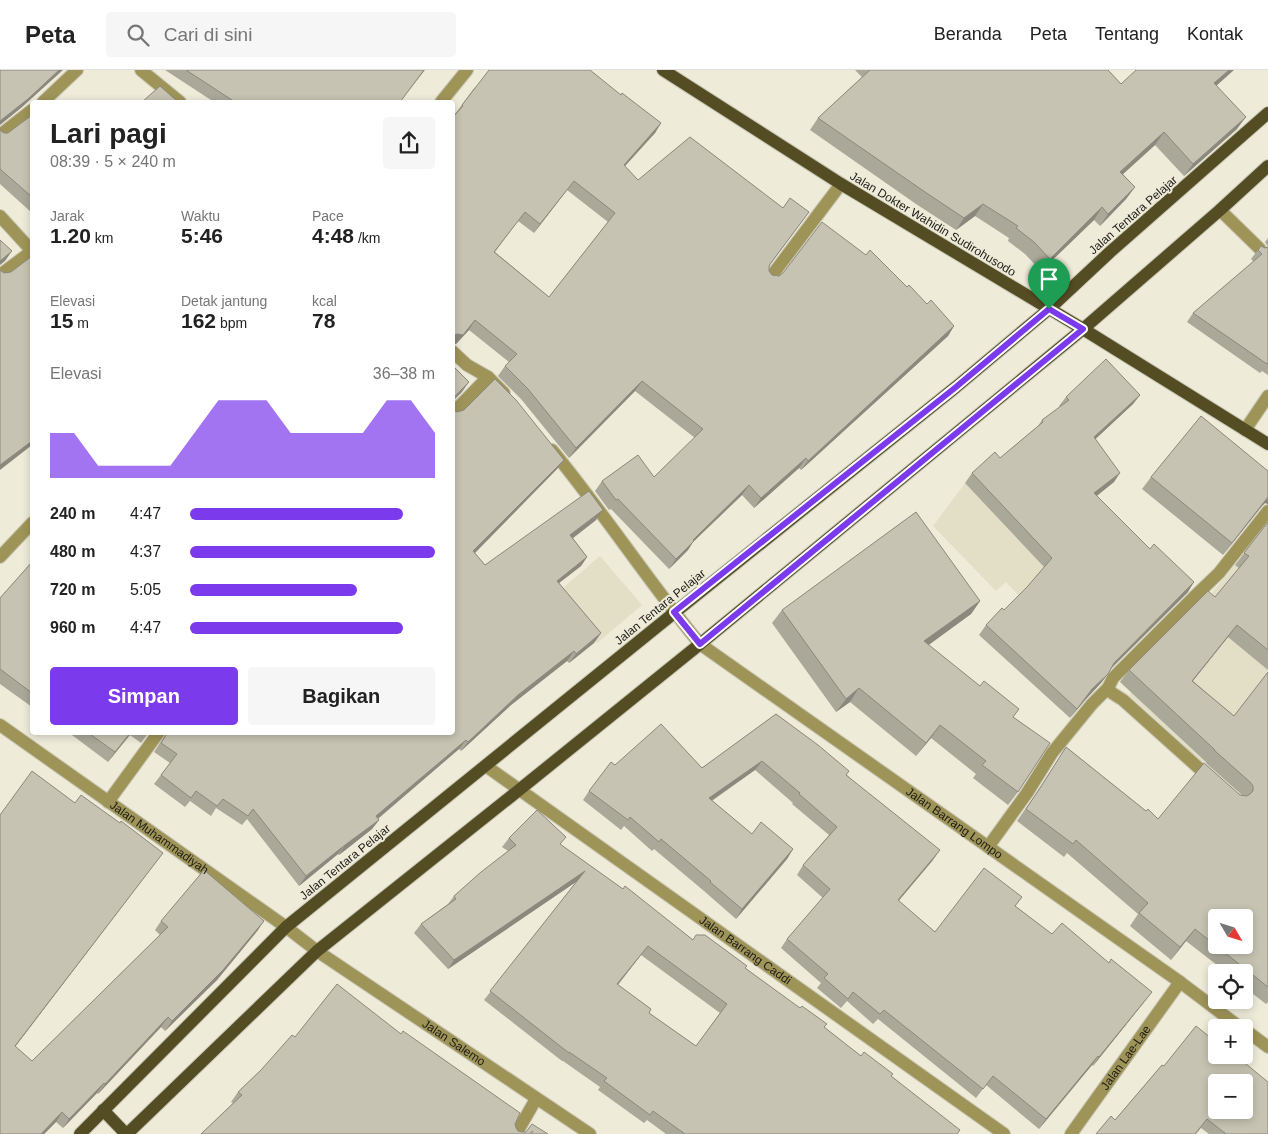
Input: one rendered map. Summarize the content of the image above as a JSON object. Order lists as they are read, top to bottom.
{
  "streets": {
    "main road": ["Jalan Tentara Pelajar", "Jalan Dokter Wahidin Sudirohusodo"],
    "street": [
      "Jalan Barrang Lompo",
      "Jalan Muhammadiyah",
      "Jalan Barrang Caddi",
      "Jalan Salemo",
      "Jalan Lae-Lae"
    ]
  },
  "crossings": [
    ["Jalan Tentara Pelajar", "Jalan Dokter Wahidin Sudirohusodo"],
    ["Jalan Tentara Pelajar", "Jalan Barrang Lompo"],
    ["Jalan Tentara Pelajar", "Jalan Muhammadiyah"],
    ["Jalan Tentara Pelajar", "Jalan Barrang Caddi"],
    ["Jalan Barrang Lompo", "Jalan Lae-Lae"],
    ["Jalan Muhammadiyah", "Jalan Salemo"]
  ],
  "north": "bottom right",
  "page": {
    "header": "Peta",
    "search": "Cari di sini",
    "nav": [
      "Beranda",
      "Peta",
      "Tentang",
      "Kontak"
    ],
    "heading": ["Lari pagi", "08:39 · 5 × 240 m"],
    "stats": [
      ["Jarak", "1.20 km"],
      ["Waktu", "5:46"],
      ["Pace", "4:48 /km"],
      ["Elevasi", "15 m"],
      ["Detak jantung", "162 bpm"],
      ["kcal", "78"]
    ],
    "chart": ["Elevasi", "36–38 m"],
    "list": [
      {
        "name": "240 m",
        "note": "4:47"
      },
      {
        "name": "480 m",
        "note": "4:37"
      },
      {
        "name": "720 m",
        "note": "5:05"
      },
      {
        "name": "960 m",
        "note": "4:47"
      }
    ],
    "buttons": ["Simpan", "Bagikan"],
    "map_buttons": ["+", "−"]
  }
}
